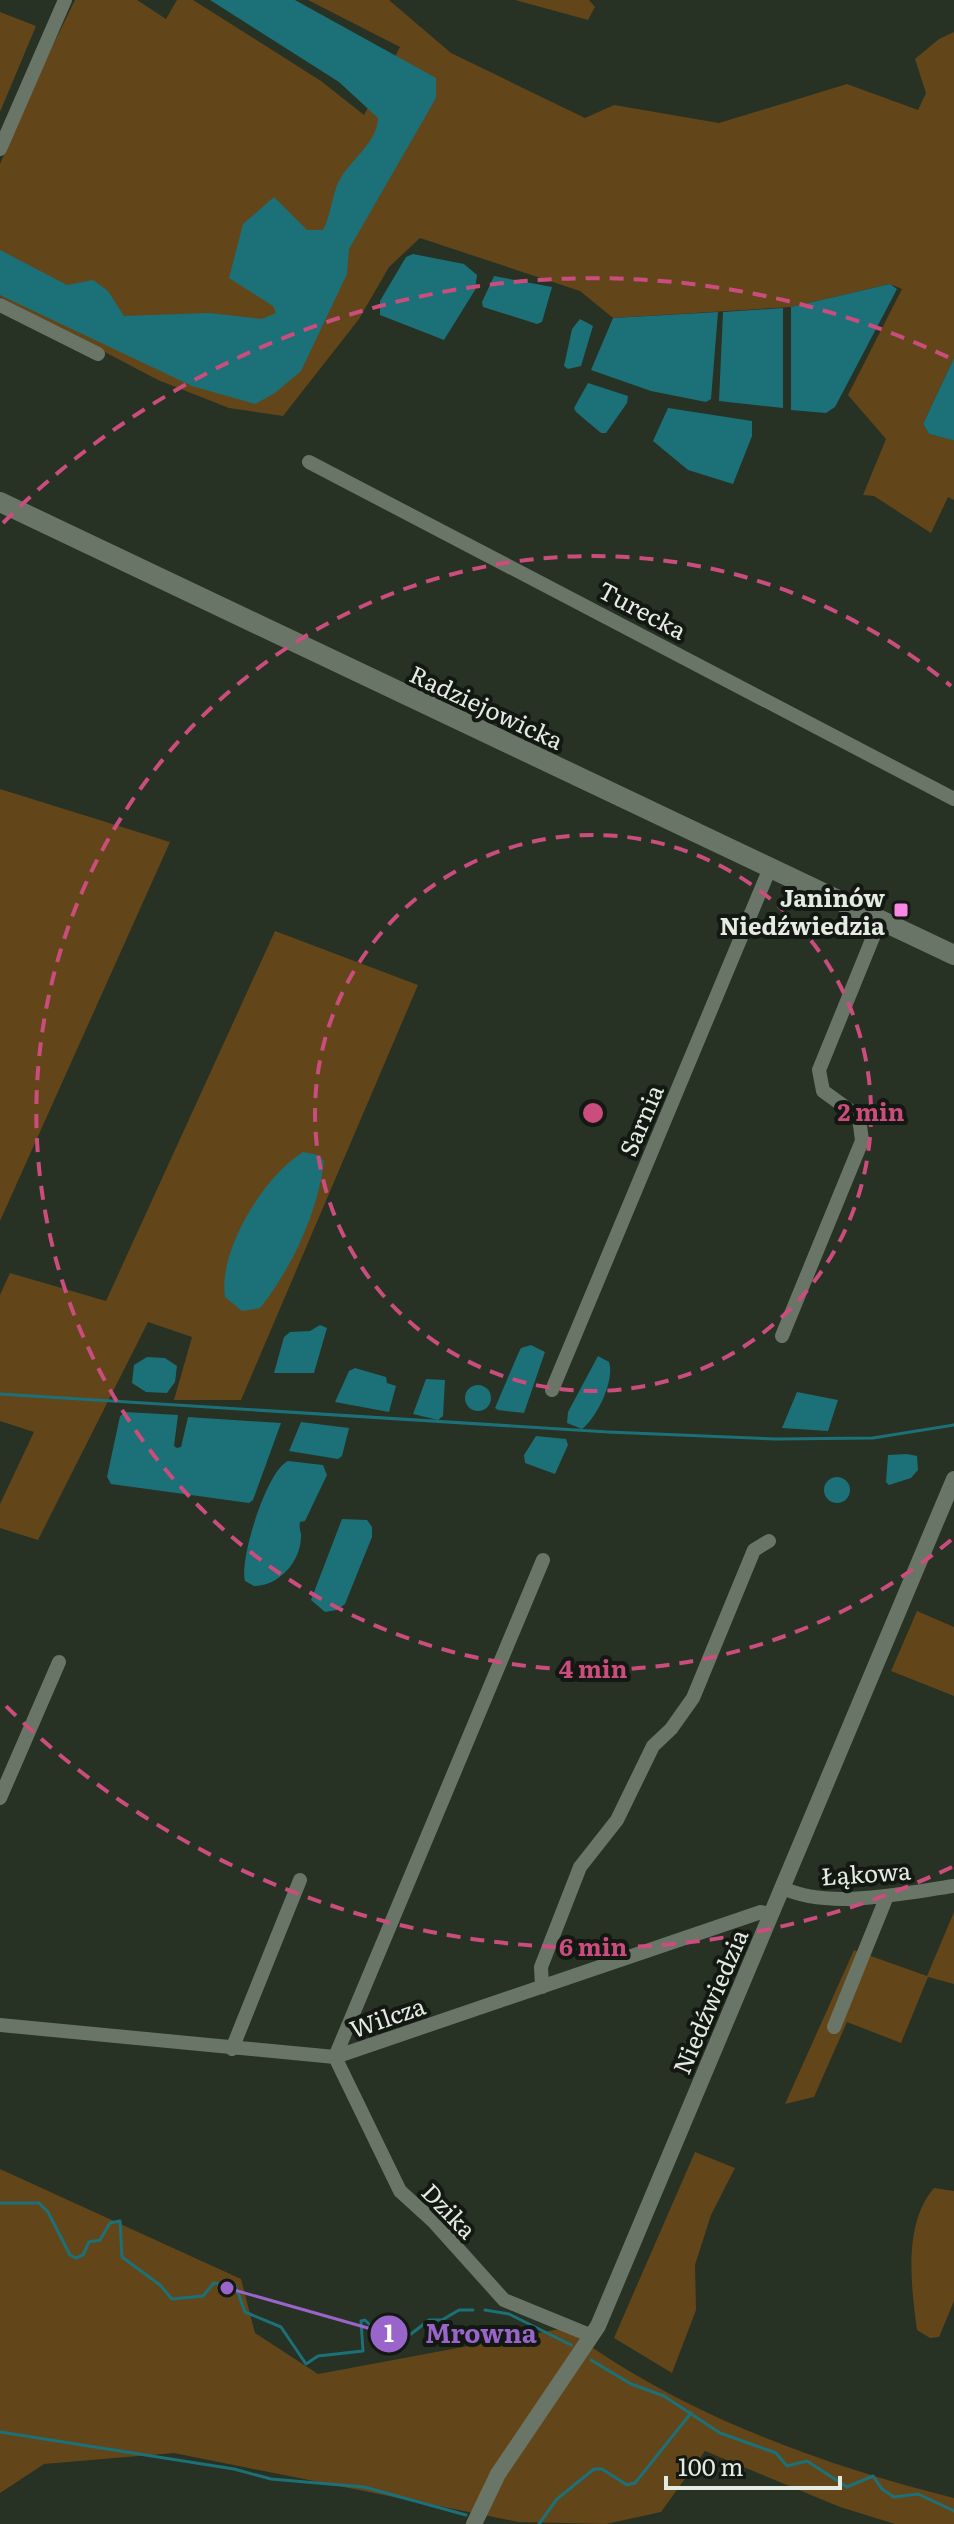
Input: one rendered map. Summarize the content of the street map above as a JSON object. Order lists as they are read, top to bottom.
{
  "streets": {
    "main road": ["Radziejowicka"],
    "street": [
      "Turecka",
      "Sarnia",
      "Łąkowa",
      "Niedźwiedzia",
      "Wilcza",
      "Dzika"
    ]
  },
  "crossings": [
    ["Radziejowicka", "Sarnia"],
    ["Łąkowa", "Niedźwiedzia"],
    ["Niedźwiedzia", "Wilcza"],
    ["Niedźwiedzia", "Dzika"],
    ["Wilcza", "Dzika"]
  ],
  "places": {
    "transit": ["Janinów Niedźwiedzia"],
    "other": ["Mrowna"]
  },
  "scale_bar": "100 m",
  "rings": ["2 min", "4 min", "6 min"]
}
